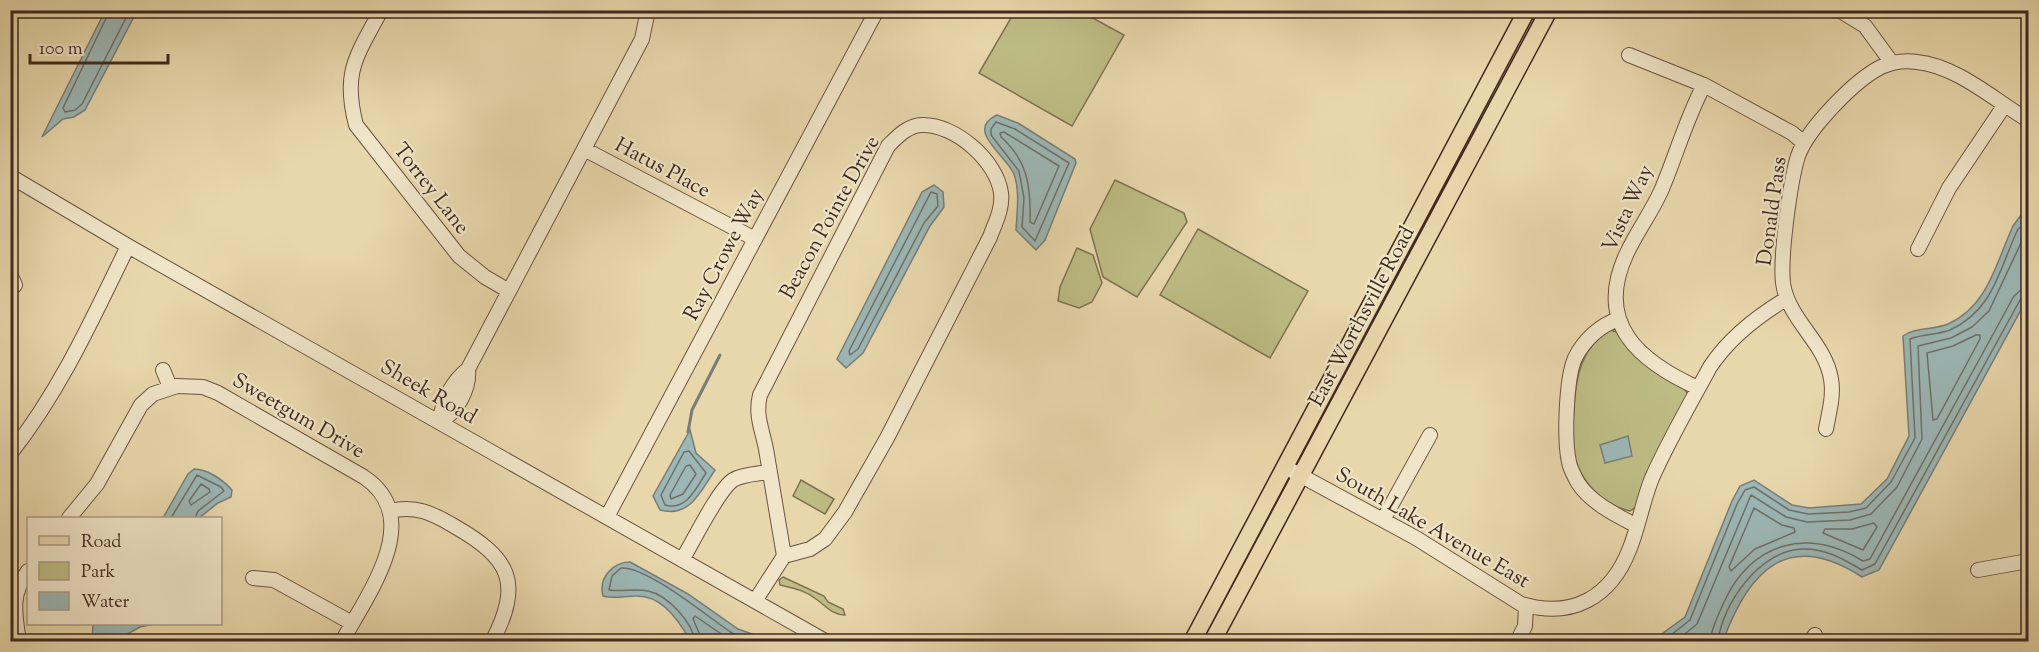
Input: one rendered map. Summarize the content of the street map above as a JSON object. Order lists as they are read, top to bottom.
{
  "streets": {
    "main road": ["East Worthsville Road"],
    "street": [
      "Hatus Place",
      "Torrey Lane",
      "Vista Way",
      "Donald Pass",
      "Beacon Pointe Drive",
      "Ray Crowe Way",
      "Sheek Road",
      "Sweetgum Drive",
      "South Lake Avenue East"
    ]
  },
  "crossings": [
    ["Hatus Place", "Ray Crowe Way"],
    ["Donald Pass", "South Lake Avenue East"],
    ["Ray Crowe Way", "Sheek Road"],
    ["East Worthsville Road", "South Lake Avenue East"]
  ],
  "legend": ["Road", "Park", "Water"],
  "scale_bar": "100 m"
}
